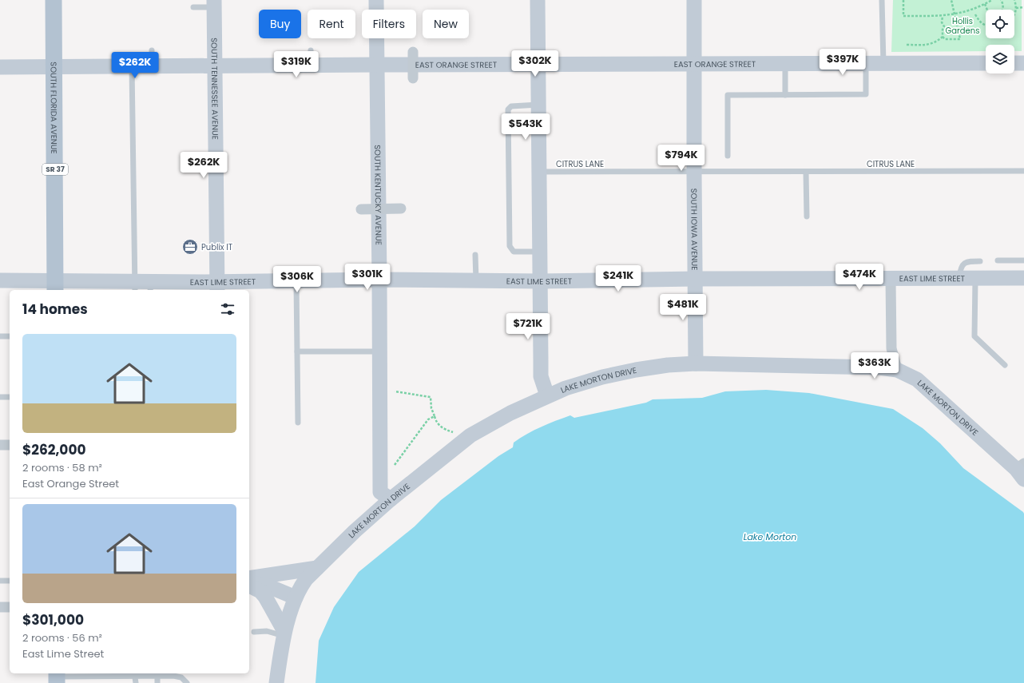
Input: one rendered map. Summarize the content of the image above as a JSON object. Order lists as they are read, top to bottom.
{
  "streets": {
    "main road": ["SOUTH FLORIDA AVENUE", "SR 37"],
    "street": [
      "EAST ORANGE STREET",
      "SOUTH TENNESSEE AVENUE",
      "SOUTH KENTUCKY AVENUE",
      "SOUTH IOWA AVENUE",
      "EAST LIME STREET",
      "LAKE MORTON DRIVE"
    ],
    "lane": ["CITRUS LANE"]
  },
  "crossings": [
    ["EAST ORANGE STREET", "SOUTH TENNESSEE AVENUE"],
    ["EAST ORANGE STREET", "SOUTH FLORIDA AVENUE"],
    ["EAST ORANGE STREET", "SOUTH KENTUCKY AVENUE"],
    ["EAST ORANGE STREET", "SOUTH IOWA AVENUE"],
    ["SOUTH TENNESSEE AVENUE", "EAST LIME STREET"],
    ["SOUTH FLORIDA AVENUE", "EAST LIME STREET"],
    ["CITRUS LANE", "SOUTH IOWA AVENUE"],
    ["SOUTH KENTUCKY AVENUE", "EAST LIME STREET"],
    ["SOUTH KENTUCKY AVENUE", "LAKE MORTON DRIVE"],
    ["SOUTH IOWA AVENUE", "EAST LIME STREET"],
    ["SOUTH IOWA AVENUE", "LAKE MORTON DRIVE"]
  ],
  "water": ["Lake Morton"],
  "parks": ["Hollis Gardens"],
  "places": {
    "office": ["Publix IT"]
  },
  "page": {
    "chip": [
      "Buy",
      "Rent",
      "Filters",
      "New"
    ],
    "price": [
      "$397K",
      "$302K",
      "$319K",
      "$262K",
      "$543K",
      "$794K",
      "$262K",
      "$301K",
      "$474K",
      "$241K",
      "$306K",
      "$481K",
      "$721K",
      "$363K"
    ],
    "heading": "14 homes",
    "list": [
      {
        "name": "$262,000",
        "note": "2 rooms · 58 m² · East Orange Street"
      },
      {
        "name": "$301,000",
        "note": "2 rooms · 56 m² · East Lime Street"
      }
    ]
  }
}
